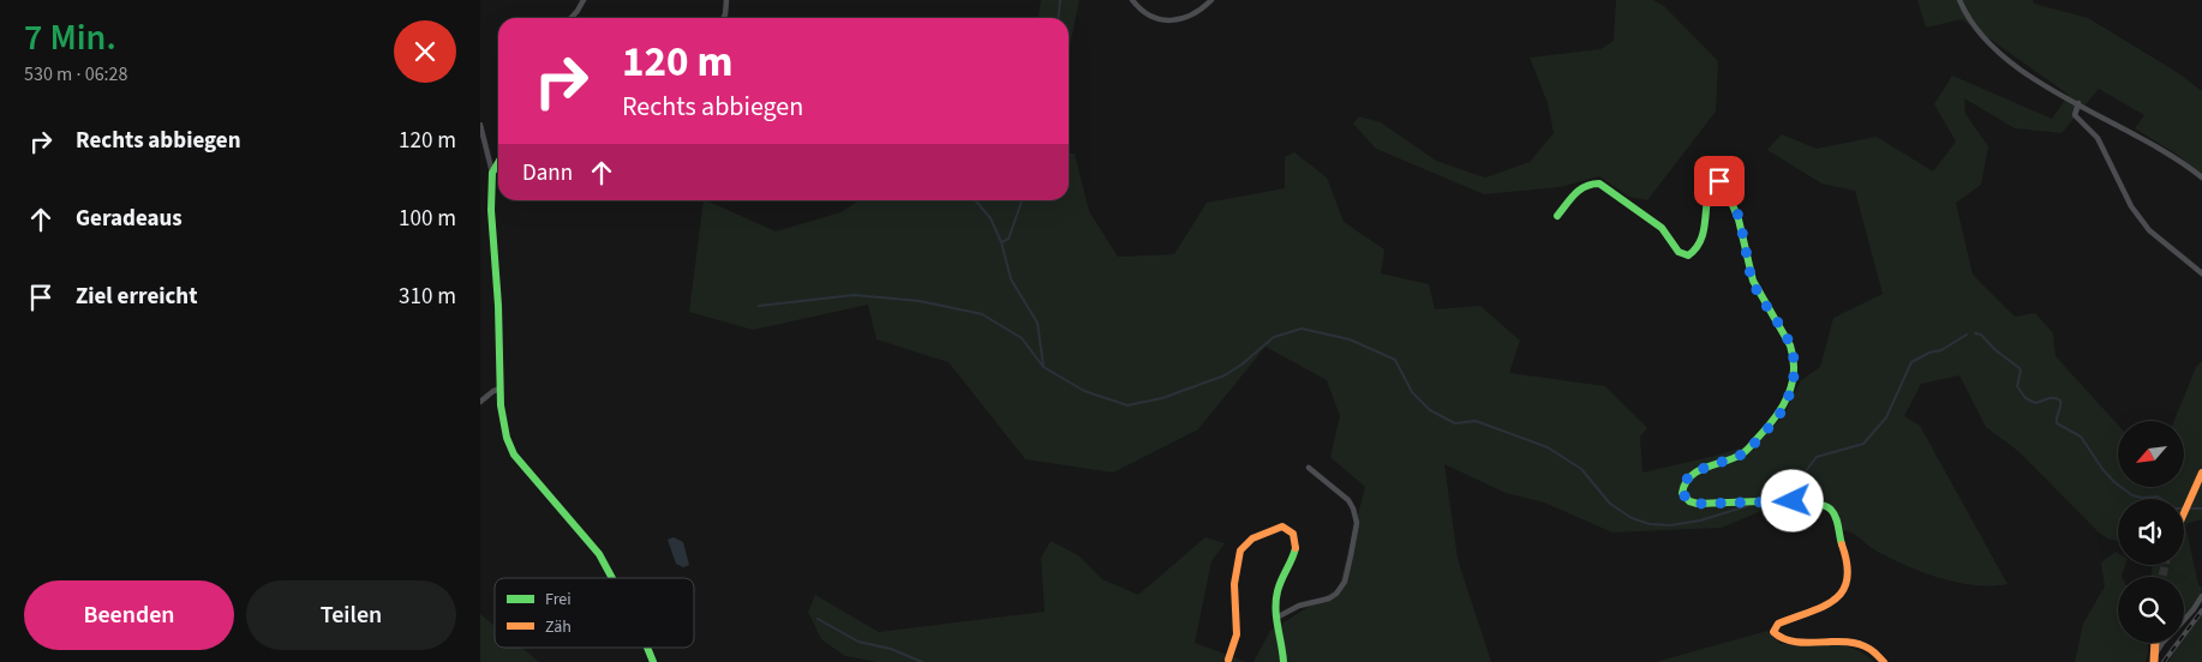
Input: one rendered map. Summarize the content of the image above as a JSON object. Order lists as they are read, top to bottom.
{
  "legend": ["Frei", "Zäh"],
  "north": "bottom left",
  "page": {
    "heading": ["7 Min.", "530 m · 06:28"],
    "turn": ["120 m", "Rechts abbiegen"],
    "list": [
      {
        "name": "Rechts abbiegen",
        "value": "120 m"
      },
      {
        "name": "Geradeaus",
        "value": "100 m"
      },
      {
        "name": "Ziel erreicht",
        "value": "310 m"
      }
    ],
    "then": "Dann",
    "buttons": ["Beenden", "Teilen"]
  }
}
